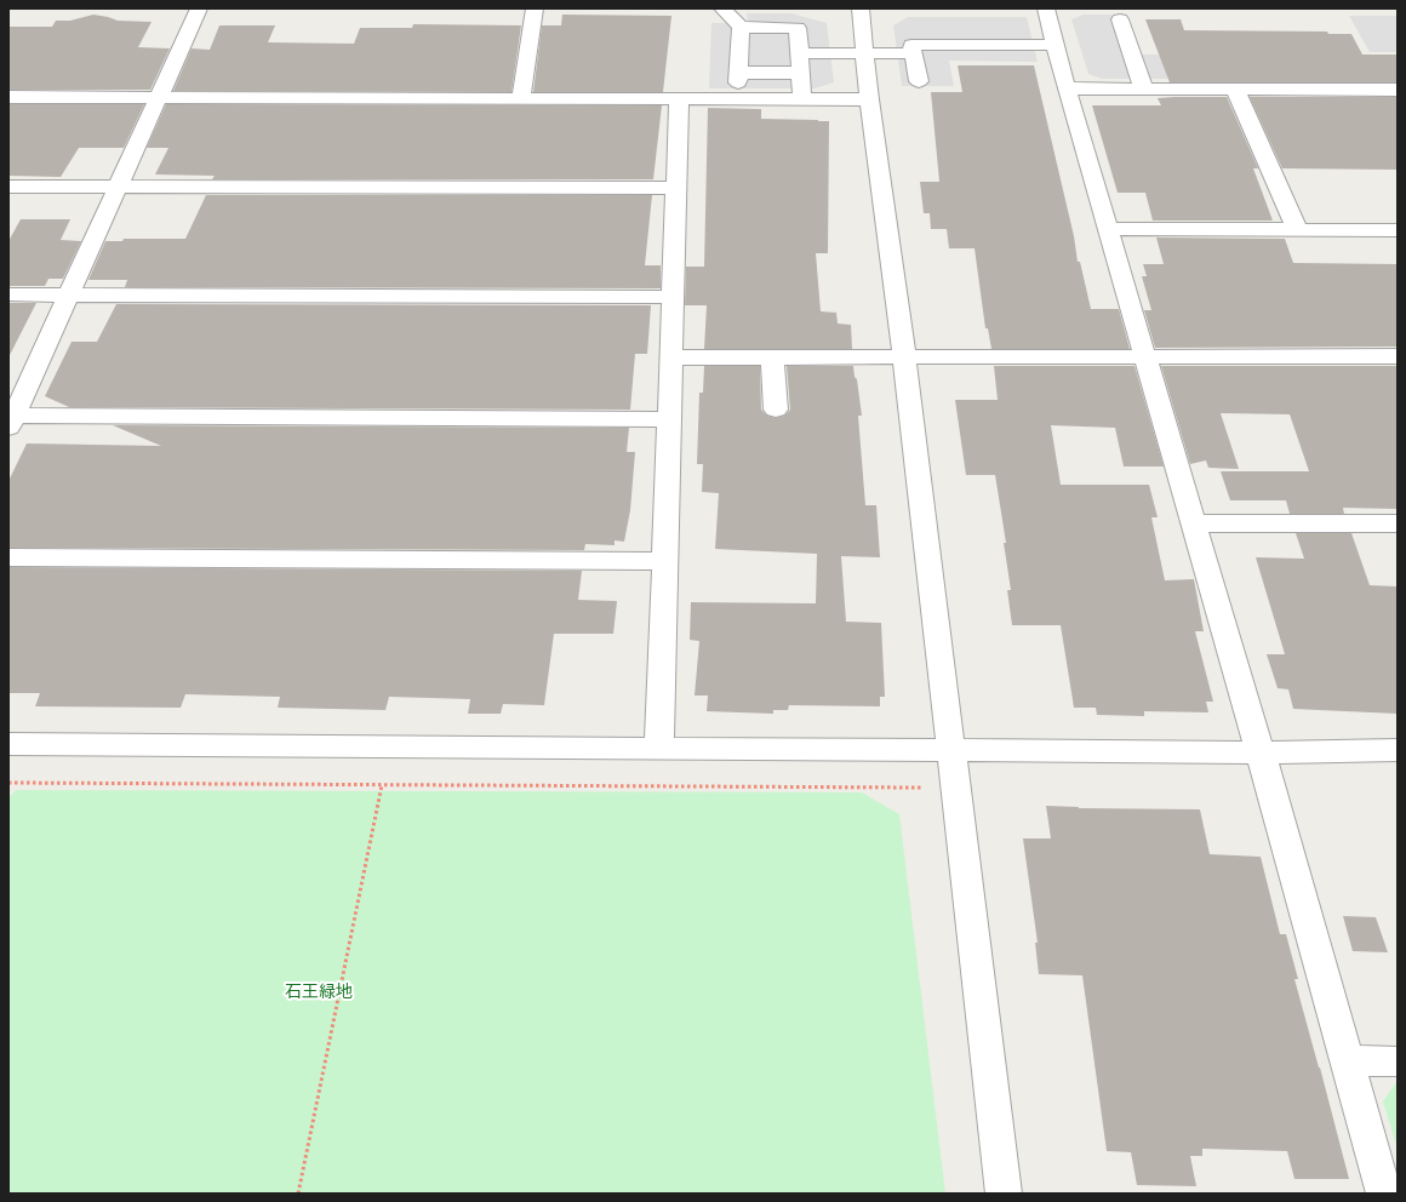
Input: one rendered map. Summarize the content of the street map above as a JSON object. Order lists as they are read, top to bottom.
{
  "parks": ["石王緑地"]
}
